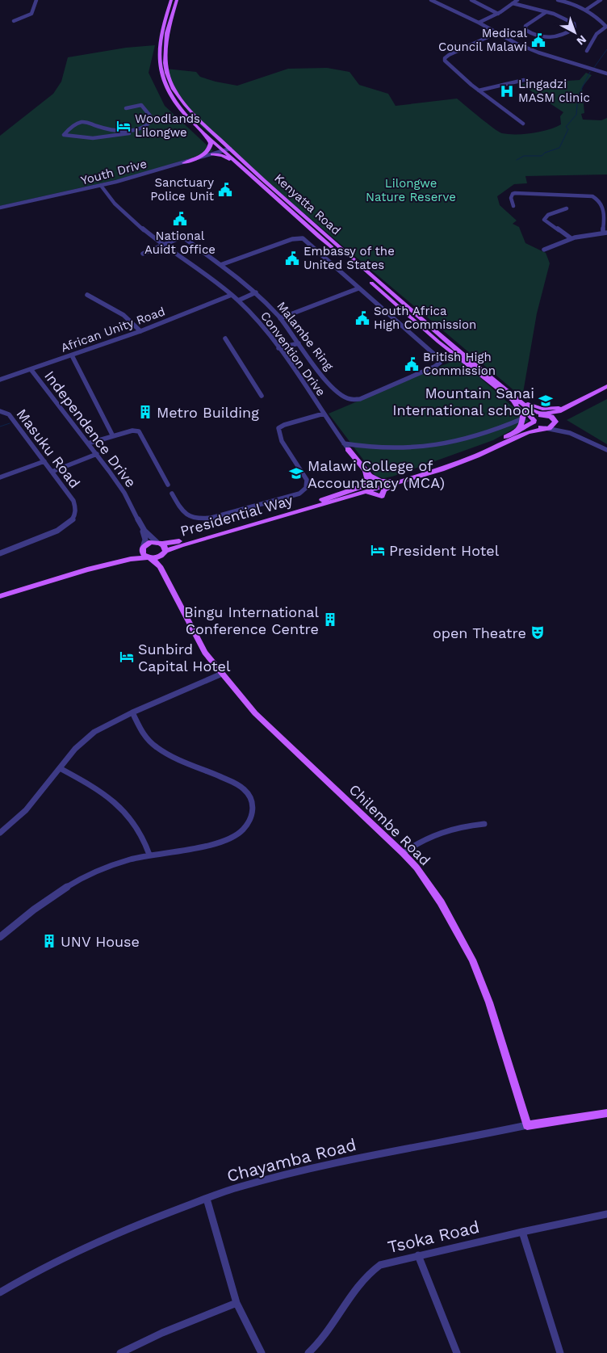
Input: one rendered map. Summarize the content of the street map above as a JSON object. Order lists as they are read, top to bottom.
{
  "streets": {
    "main road": [
      "Kenyatta Road",
      "Presidential Way",
      "Chilembe Road",
      "Chayamba Road"
    ],
    "street": [
      "Youth Drive",
      "African Unity Road",
      "Malambe Ring",
      "Convention Drive",
      "Independence Drive",
      "Masuku Road",
      "Tsoka Road"
    ]
  },
  "crossings": [
    ["Youth Drive", "Kenyatta Road"],
    ["Youth Drive", "Convention Drive"],
    ["Kenyatta Road", "Presidential Way"],
    ["African Unity Road", "Convention Drive"],
    ["African Unity Road", "Independence Drive"],
    ["Malambe Ring", "Convention Drive"],
    ["Convention Drive", "Presidential Way"],
    ["Independence Drive", "Presidential Way"],
    ["Chilembe Road", "Chayamba Road"]
  ],
  "parks": ["Lilongwe Nature Reserve"],
  "places": {
    "public building": [
      "Medical Council Malawi",
      "Sanctuary Police Unit",
      "National Auidt Office",
      "Embassy of the United States",
      "South Africa High Commission",
      "British High Commission"
    ],
    "hospital": ["Lingadzi MASM clinic"],
    "hotel": ["Woodlands Lilongwe", "President Hotel", "Sunbird Capital Hotel"],
    "school or university": ["Mountain Sanai International school", "Malawi College of Accountancy (MCA)"],
    "building": ["Metro Building", "Bingu International Conference Centre", "UNV House"],
    "theatre": ["open Theatre"]
  },
  "north": "bottom right"
}
